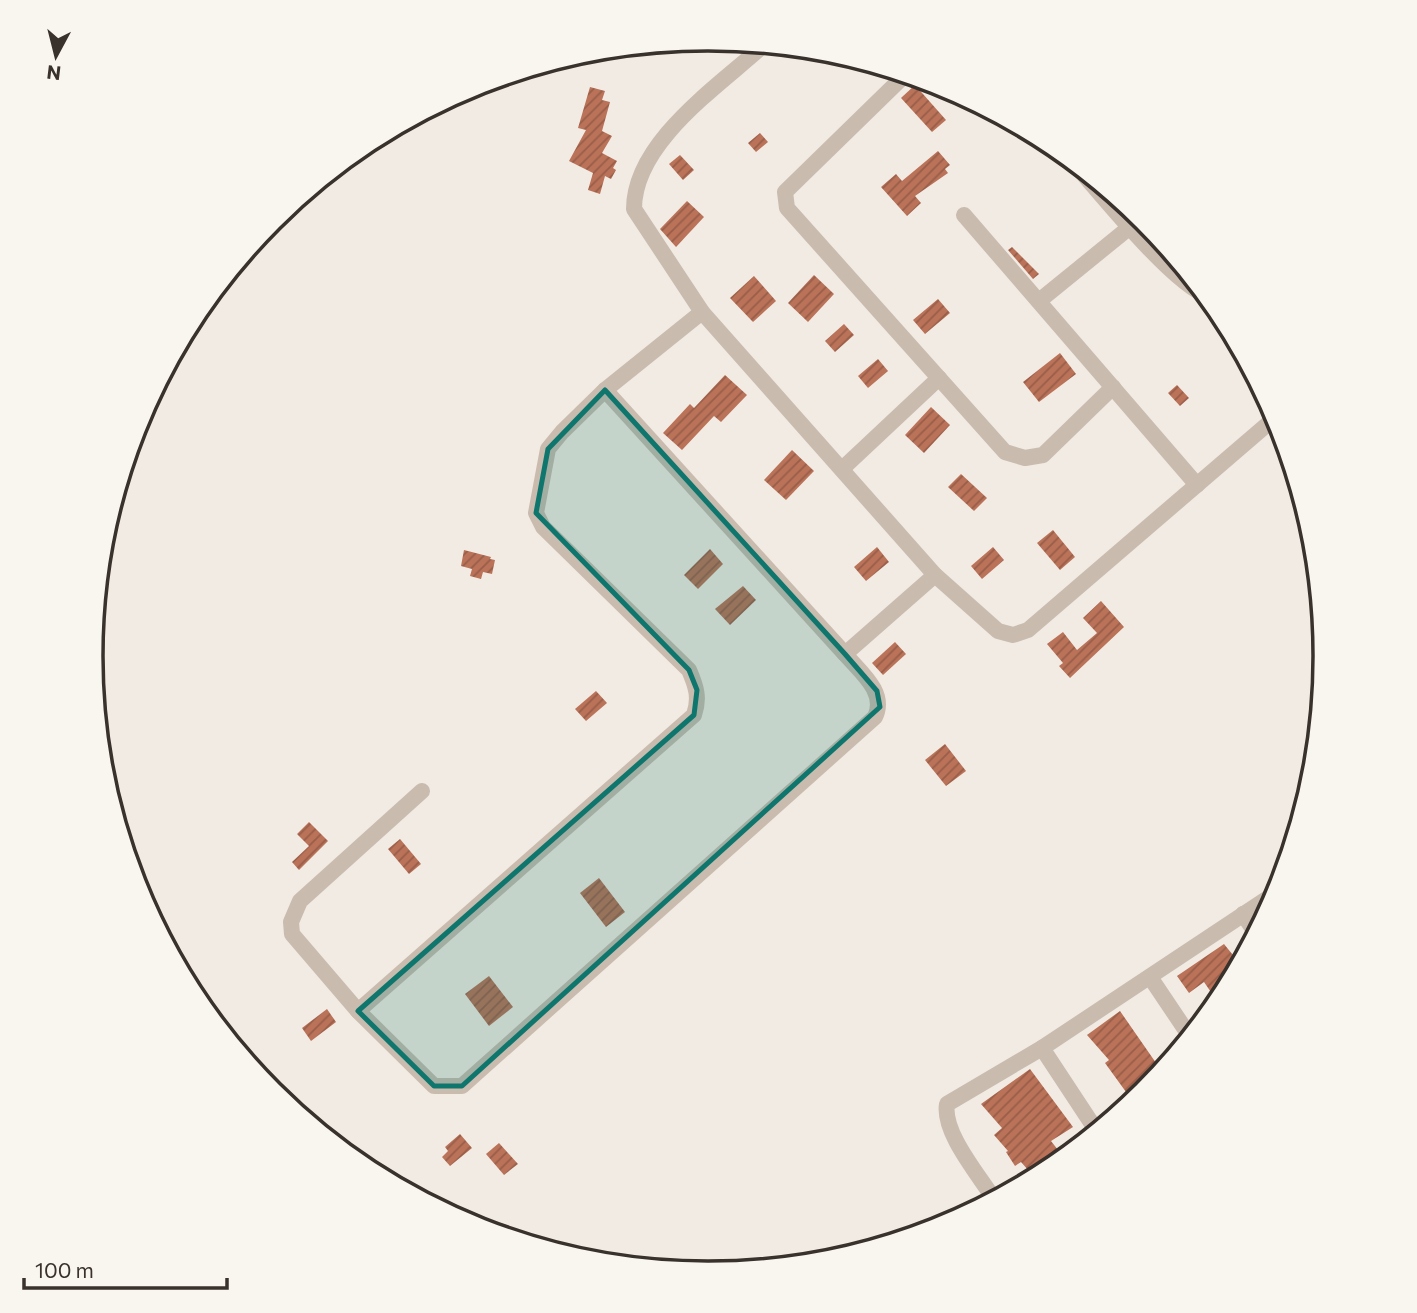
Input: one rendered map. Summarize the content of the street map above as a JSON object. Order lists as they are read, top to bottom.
{
  "scale_bar": "100 m",
  "north": "bottom"
}
